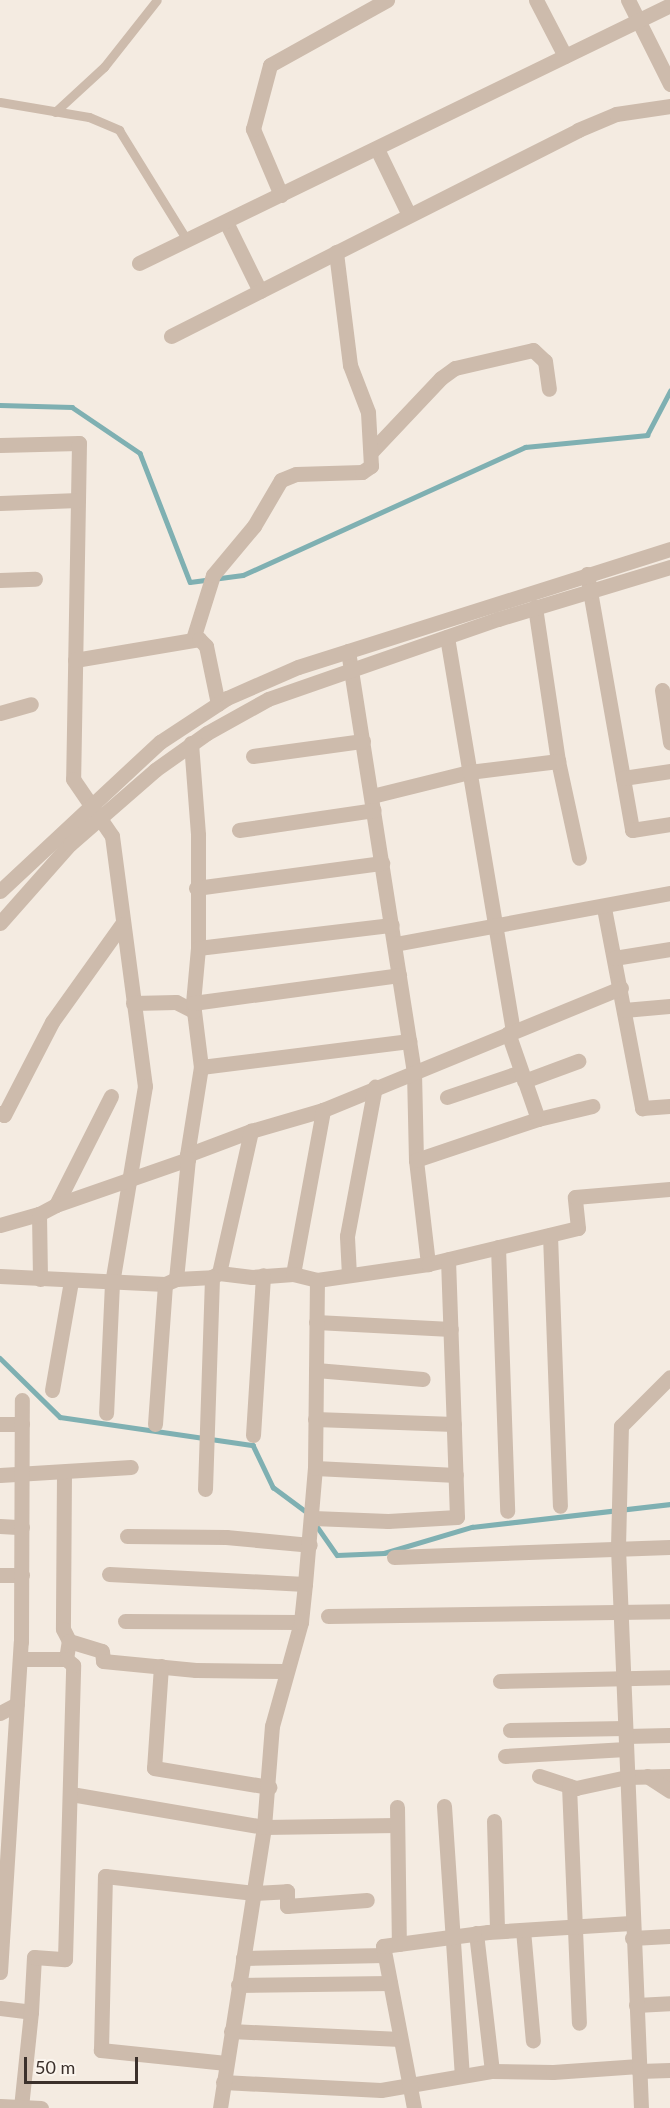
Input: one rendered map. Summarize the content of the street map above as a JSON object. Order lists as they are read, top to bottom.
{
  "scale_bar": "50 m"
}
